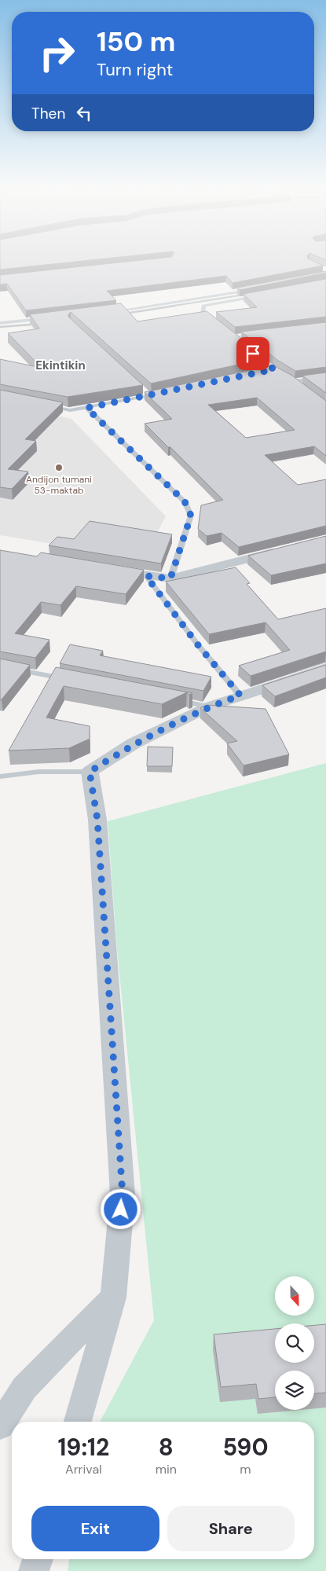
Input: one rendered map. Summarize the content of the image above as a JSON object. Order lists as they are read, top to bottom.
{
  "districts": ["Ekintikin"],
  "places": ["Andijon tumani 53-maktab"],
  "north": "bottom",
  "page": {
    "turn": ["150 m", "Turn right"],
    "then": "Then",
    "eta": [
      "19:12",
      "Arrival",
      "8",
      "min",
      "590",
      "m"
    ],
    "buttons": ["Exit", "Share"]
  }
}
